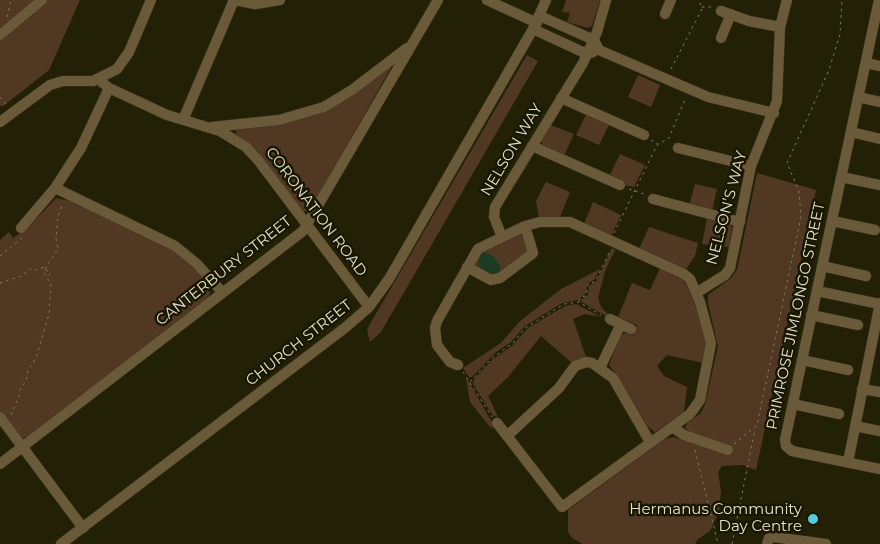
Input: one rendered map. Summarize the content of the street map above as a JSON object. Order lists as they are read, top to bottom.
{
  "streets": {
    "street": [
      "NELSON WAY",
      "NELSON’S WAY",
      "CORONATION ROAD",
      "CANTERBURY STREET",
      "PRIMROSE JIMLONGO STREET",
      "CHURCH STREET"
    ]
  },
  "crossings": [
    ["CORONATION ROAD", "CANTERBURY STREET"],
    ["CORONATION ROAD", "CHURCH STREET"]
  ],
  "places": ["Hermanus Community Day Centre"]
}
